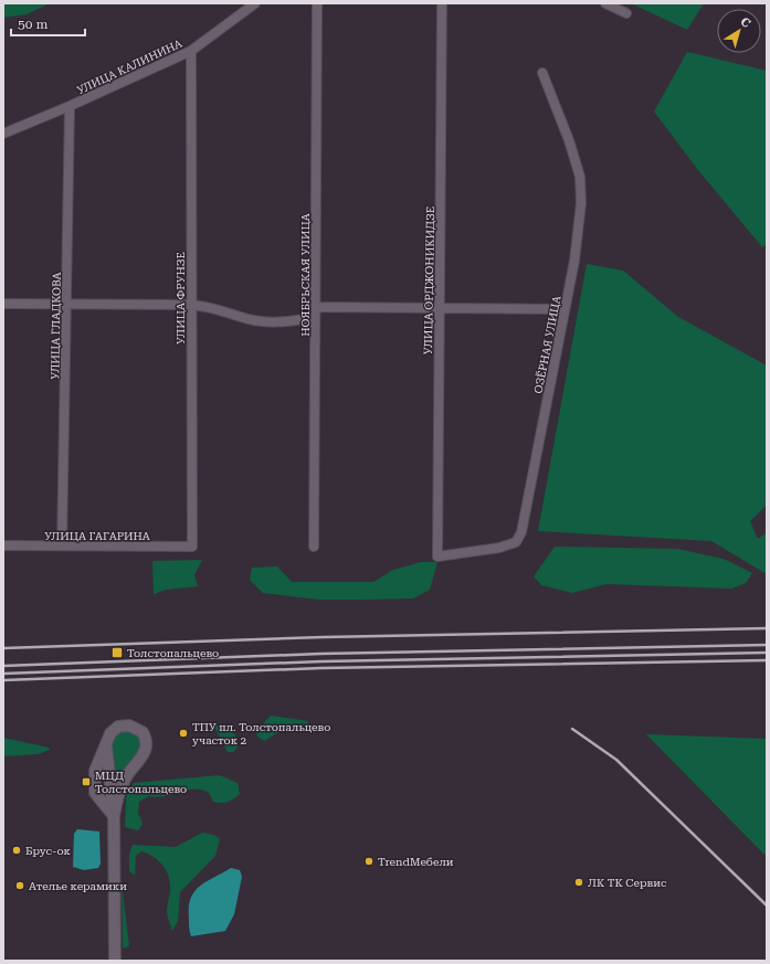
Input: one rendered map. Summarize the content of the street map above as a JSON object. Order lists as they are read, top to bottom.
{
  "streets": {
    "street": [
      "УЛИЦА КАЛИНИНА",
      "НОЯБРЬСКАЯ УЛИЦА",
      "УЛИЦА ОРДЖОНИКИДЗЕ",
      "УЛИЦА ФРУНЗЕ",
      "УЛИЦА ГЛАДКОВА",
      "ОЗЁРНАЯ УЛИЦА",
      "УЛИЦА ГАГАРИНА"
    ]
  },
  "crossings": [
    ["УЛИЦА КАЛИНИНА", "УЛИЦА ФРУНЗЕ"],
    ["УЛИЦА КАЛИНИНА", "УЛИЦА ГЛАДКОВА"],
    ["УЛИЦА ОРДЖОНИКИДЗЕ", "ОЗЁРНАЯ УЛИЦА"],
    ["УЛИЦА ФРУНЗЕ", "УЛИЦА ГАГАРИНА"],
    ["УЛИЦА ГЛАДКОВА", "УЛИЦА ГАГАРИНА"]
  ],
  "places": {
    "transit": ["Толстопальцево", "МЦД Толстопальцево"],
    "other": [
      "ТПУ пл. Толстопальцево участок 2",
      "Брус-ок",
      "TrendМебели",
      "ЛК ТК Сервис",
      "Ателье керамики"
    ]
  },
  "scale_bar": "50 m",
  "north": "top right"
}
